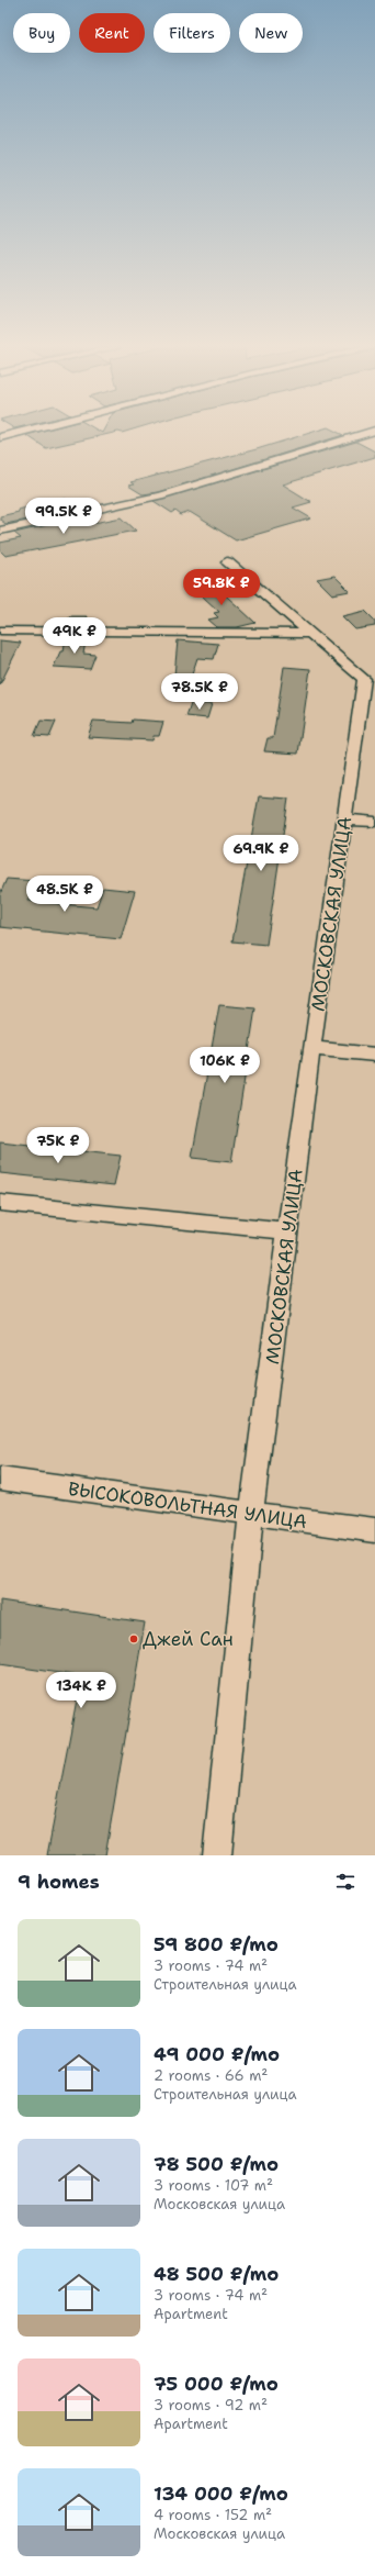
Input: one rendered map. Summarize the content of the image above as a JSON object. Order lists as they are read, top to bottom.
{
  "streets": {
    "street": ["МОСКОВСКАЯ УЛИЦА", "ВЫСОКОВОЛЬТНАЯ УЛИЦА"]
  },
  "crossings": [
    ["МОСКОВСКАЯ УЛИЦА", "ВЫСОКОВОЛЬТНАЯ УЛИЦА"]
  ],
  "places": ["Джей Сан"],
  "page": {
    "chip": [
      "Buy",
      "Rent",
      "Filters",
      "New"
    ],
    "price": [
      "99.5K ₽",
      "59.8K ₽",
      "49K ₽",
      "78.5K ₽",
      "69.9K ₽",
      "48.5K ₽",
      "106K ₽",
      "75K ₽",
      "134K ₽"
    ],
    "heading": "9 homes",
    "list": [
      {
        "name": "59 800 ₽/mo",
        "note": "3 rooms · 74 m² · Строительная улица"
      },
      {
        "name": "49 000 ₽/mo",
        "note": "2 rooms · 66 m² · Строительная улица"
      },
      {
        "name": "78 500 ₽/mo",
        "note": "3 rooms · 107 m² · Московская улица"
      },
      {
        "name": "48 500 ₽/mo",
        "note": "3 rooms · 74 m² · Apartment"
      },
      {
        "name": "75 000 ₽/mo",
        "note": "3 rooms · 92 m² · Apartment"
      },
      {
        "name": "134 000 ₽/mo",
        "note": "4 rooms · 152 m² · Московская улица"
      }
    ]
  }
}
